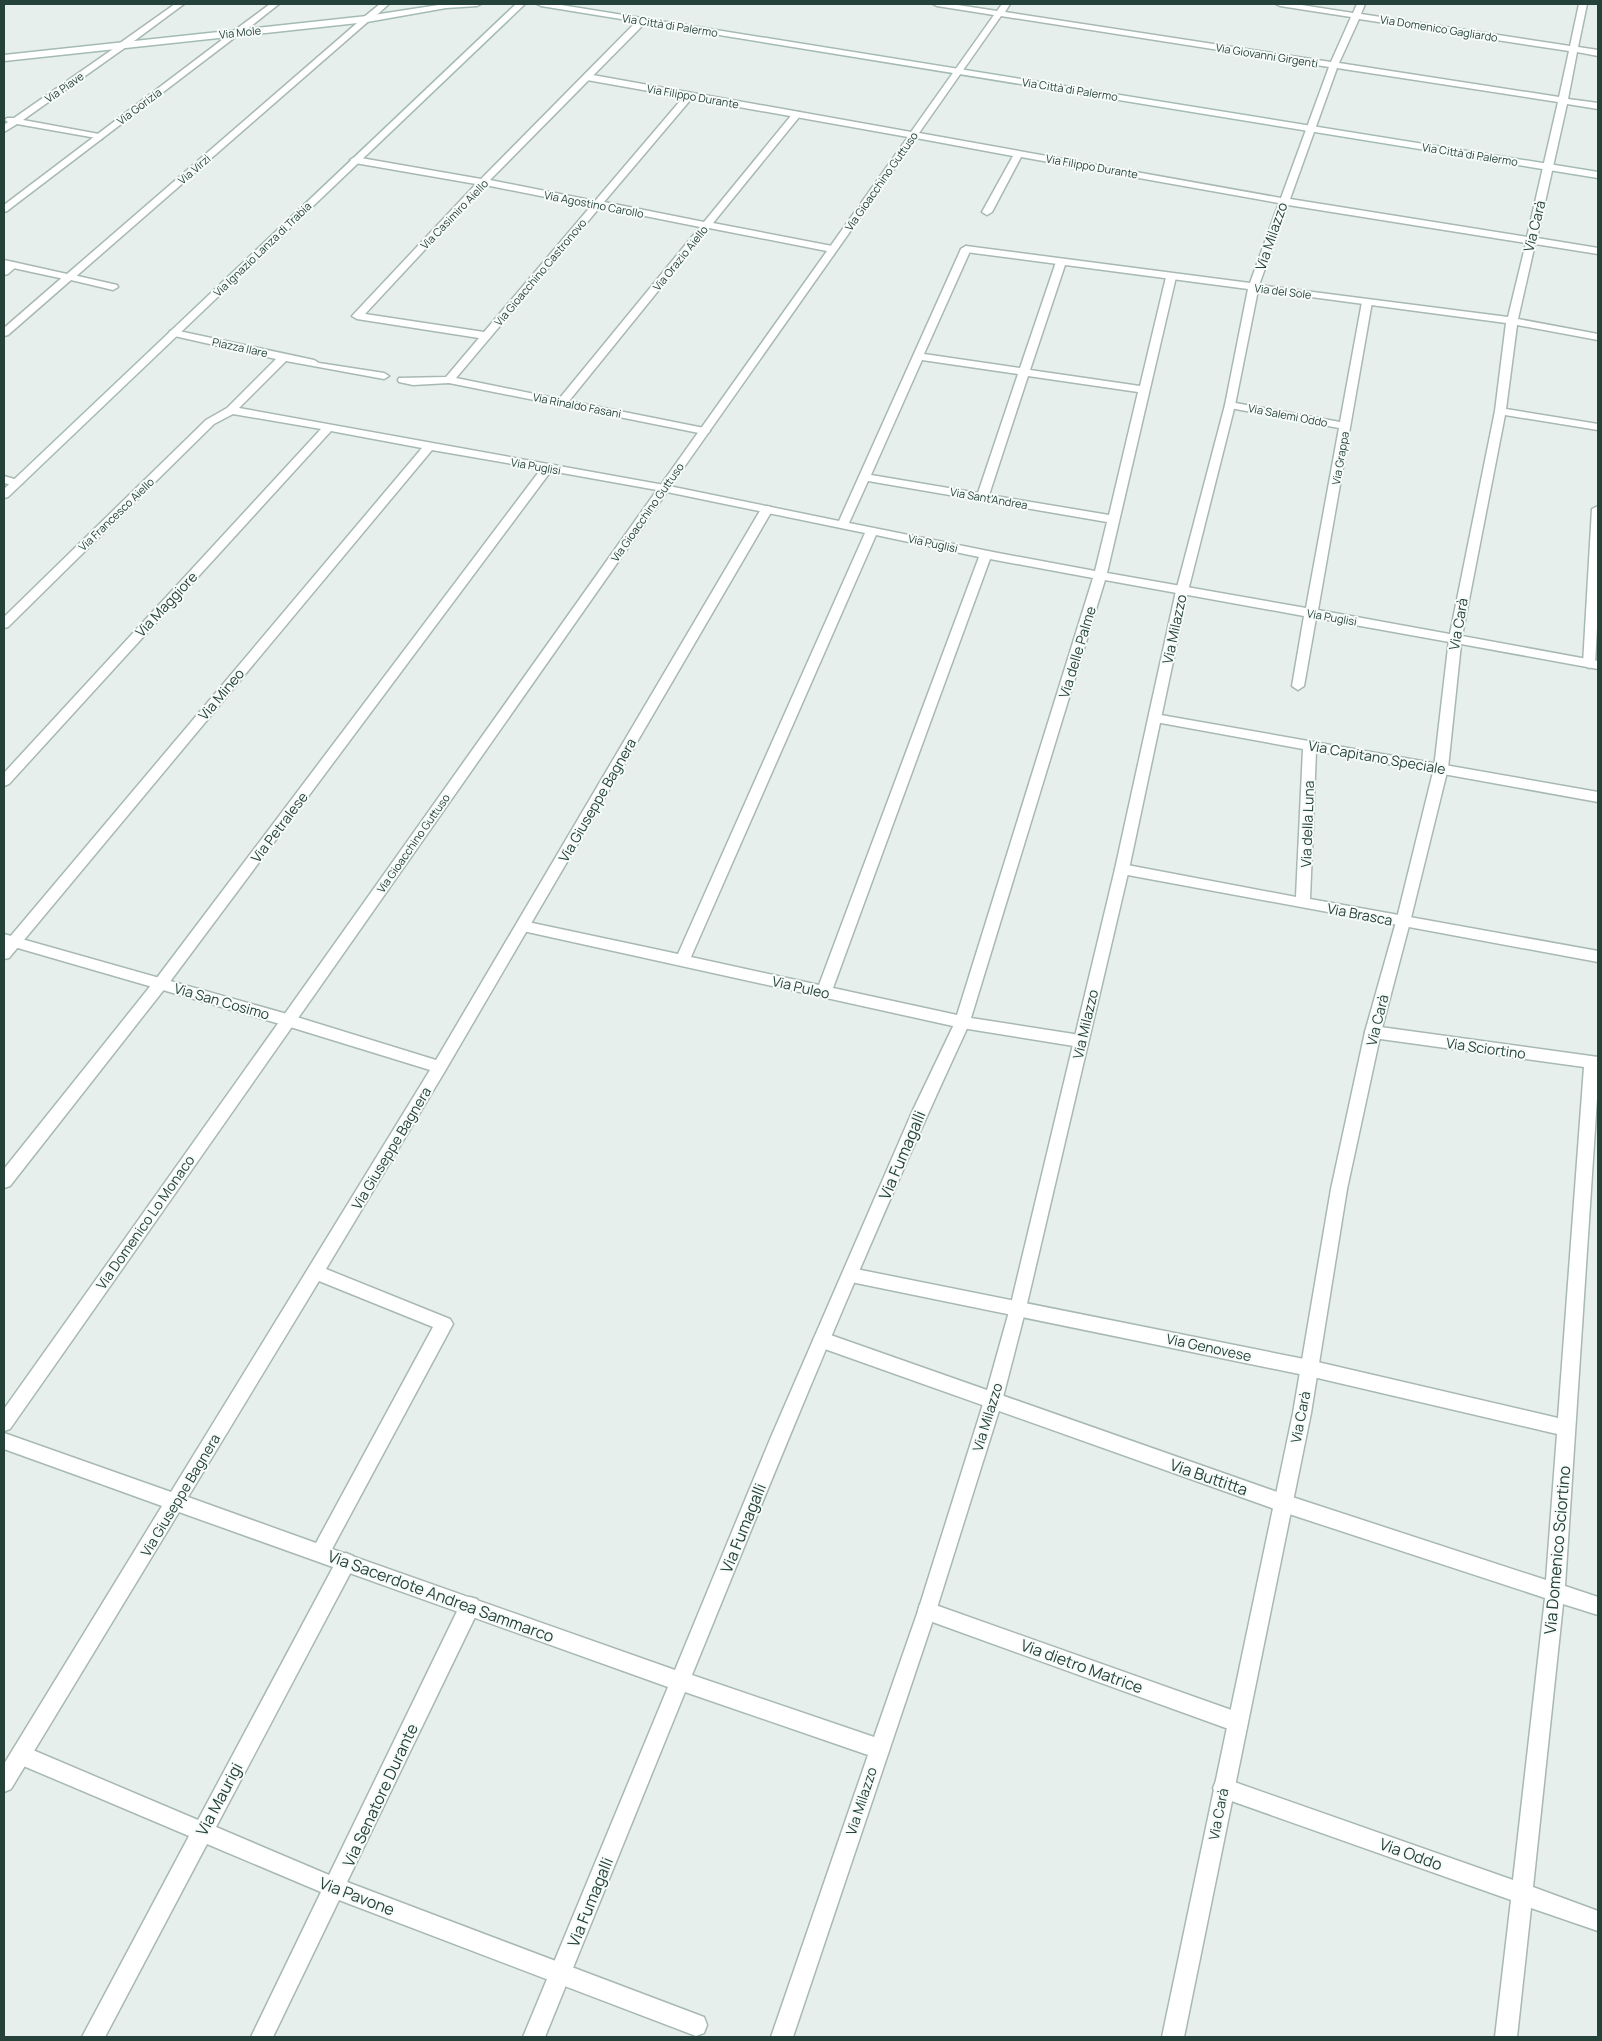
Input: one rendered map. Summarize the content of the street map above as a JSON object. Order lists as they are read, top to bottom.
{
  "streets": {
    "street": [
      "Via Città di Palermo",
      "Via Domenico Gagliardo",
      "Via Mole",
      "Via Giovanni Girgenti",
      "Via Piave",
      "Via Filippo Durante",
      "Via Gorizia",
      "Via Virzì",
      "Via Gioacchino Guttuso",
      "Via Agostino Carollo",
      "Via Casimiro Aiello",
      "Via Carà",
      "Via Milazzo",
      "Via Ignazio Lanza di Trabia",
      "Via Orazio Aiello",
      "Via Gioacchino Castronovo",
      "Via del Sole",
      "Piazza Ilare",
      "Via Rinaldo Fasani",
      "Via Salemi Oddo",
      "Via Grappa",
      "Via Puglisi",
      "Via Sant'Andrea",
      "Via Francesco Aiello",
      "Via Maggiore",
      "Via delle Palme",
      "Via Mineo",
      "Via Capitano Speciale",
      "Via Giuseppe Bagnera",
      "Via della Luna",
      "Via Petralese",
      "Via Brasca",
      "Via Puleo",
      "Via San Cosimo",
      "Via Sciortino",
      "Via Fumagalli",
      "Via Domenico Lo Monaco",
      "Via Genovese",
      "Via Buttitta",
      "Via Domenico Sciortino",
      "Via Sacerdote Andrea Sammarco",
      "Via dietro Matrice",
      "Via Senatore Durante",
      "Via Maurigi",
      "Via Oddo",
      "Via Pavone"
    ]
  },
  "crossings": [
    ["Via Città di Palermo", "Via Gioacchino Guttuso"],
    ["Via Città di Palermo", "Via Casimiro Aiello"],
    ["Via Città di Palermo", "Via Carà"],
    ["Via Città di Palermo", "Via Milazzo"],
    ["Via Domenico Gagliardo", "Via Carà"],
    ["Via Domenico Gagliardo", "Via Milazzo"],
    ["Via Mole", "Via Piave"],
    ["Via Mole", "Via Gorizia"],
    ["Via Mole", "Via Virzì"],
    ["Via Giovanni Girgenti", "Via Gioacchino Guttuso"],
    ["Via Giovanni Girgenti", "Via Carà"],
    ["Via Giovanni Girgenti", "Via Milazzo"],
    ["Via Filippo Durante", "Via Gioacchino Guttuso"],
    ["Via Filippo Durante", "Via Casimiro Aiello"],
    ["Via Filippo Durante", "Via Carà"],
    ["Via Filippo Durante", "Via Milazzo"],
    ["Via Filippo Durante", "Via Orazio Aiello"],
    ["Via Filippo Durante", "Via Gioacchino Castronovo"],
    ["Via Gioacchino Guttuso", "Via Agostino Carollo"],
    ["Via Gioacchino Guttuso", "Via Rinaldo Fasani"],
    ["Via Gioacchino Guttuso", "Via Puglisi"],
    ["Via Gioacchino Guttuso", "Via San Cosimo"],
    ["Via Gioacchino Guttuso", "Via Domenico Lo Monaco"],
    ["Via Agostino Carollo", "Via Casimiro Aiello"],
    ["Via Agostino Carollo", "Via Ignazio Lanza di Trabia"],
    ["Via Agostino Carollo", "Via Orazio Aiello"],
    ["Via Agostino Carollo", "Via Gioacchino Castronovo"],
    ["Via Casimiro Aiello", "Via Gioacchino Castronovo"],
    ["Via Carà", "Via del Sole"],
    ["Via Carà", "Via Puglisi"],
    ["Via Carà", "Via Capitano Speciale"],
    ["Via Carà", "Via Brasca"],
    ["Via Carà", "Via Sciortino"],
    ["Via Carà", "Via Genovese"],
    ["Via Carà", "Via Buttitta"],
    ["Via Carà", "Via dietro Matrice"],
    ["Via Carà", "Via Oddo"],
    ["Via Milazzo", "Via del Sole"],
    ["Via Milazzo", "Via Salemi Oddo"],
    ["Via Milazzo", "Via Puglisi"],
    ["Via Milazzo", "Via Capitano Speciale"],
    ["Via Milazzo", "Via Brasca"],
    ["Via Milazzo", "Via Puleo"],
    ["Via Milazzo", "Via Genovese"],
    ["Via Milazzo", "Via Buttitta"],
    ["Via Milazzo", "Via Sacerdote Andrea Sammarco"],
    ["Via Milazzo", "Via dietro Matrice"],
    ["Via Ignazio Lanza di Trabia", "Piazza Ilare"],
    ["Via Orazio Aiello", "Via Rinaldo Fasani"],
    ["Via Gioacchino Castronovo", "Via Rinaldo Fasani"],
    ["Via del Sole", "Via Grappa"],
    ["Via del Sole", "Via delle Palme"],
    ["Piazza Ilare", "Via Puglisi"],
    ["Piazza Ilare", "Via Francesco Aiello"],
    ["Via Salemi Oddo", "Via Grappa"],
    ["Via Grappa", "Via Puglisi"],
    ["Via Puglisi", "Via Francesco Aiello"],
    ["Via Puglisi", "Via Maggiore"],
    ["Via Puglisi", "Via delle Palme"],
    ["Via Puglisi", "Via Mineo"],
    ["Via Puglisi", "Via Giuseppe Bagnera"],
    ["Via Puglisi", "Via Petralese"],
    ["Via Sant'Andrea", "Via delle Palme"],
    ["Via delle Palme", "Via Puleo"],
    ["Via delle Palme", "Via Fumagalli"],
    ["Via Mineo", "Via San Cosimo"],
    ["Via Capitano Speciale", "Via della Luna"],
    ["Via Giuseppe Bagnera", "Via Puleo"],
    ["Via Giuseppe Bagnera", "Via San Cosimo"],
    ["Via Giuseppe Bagnera", "Via Sacerdote Andrea Sammarco"],
    ["Via Giuseppe Bagnera", "Via Pavone"],
    ["Via della Luna", "Via Brasca"],
    ["Via Petralese", "Via San Cosimo"],
    ["Via Puleo", "Via Fumagalli"],
    ["Via San Cosimo", "Via Domenico Lo Monaco"],
    ["Via Sciortino", "Via Domenico Sciortino"],
    ["Via Fumagalli", "Via Genovese"],
    ["Via Fumagalli", "Via Buttitta"],
    ["Via Fumagalli", "Via Sacerdote Andrea Sammarco"],
    ["Via Fumagalli", "Via Pavone"],
    ["Via Genovese", "Via Domenico Sciortino"],
    ["Via Buttitta", "Via Domenico Sciortino"],
    ["Via Domenico Sciortino", "Via Oddo"],
    ["Via Sacerdote Andrea Sammarco", "Via Senatore Durante"],
    ["Via Sacerdote Andrea Sammarco", "Via Maurigi"],
    ["Via Senatore Durante", "Via Pavone"],
    ["Via Maurigi", "Via Pavone"]
  ]
}
